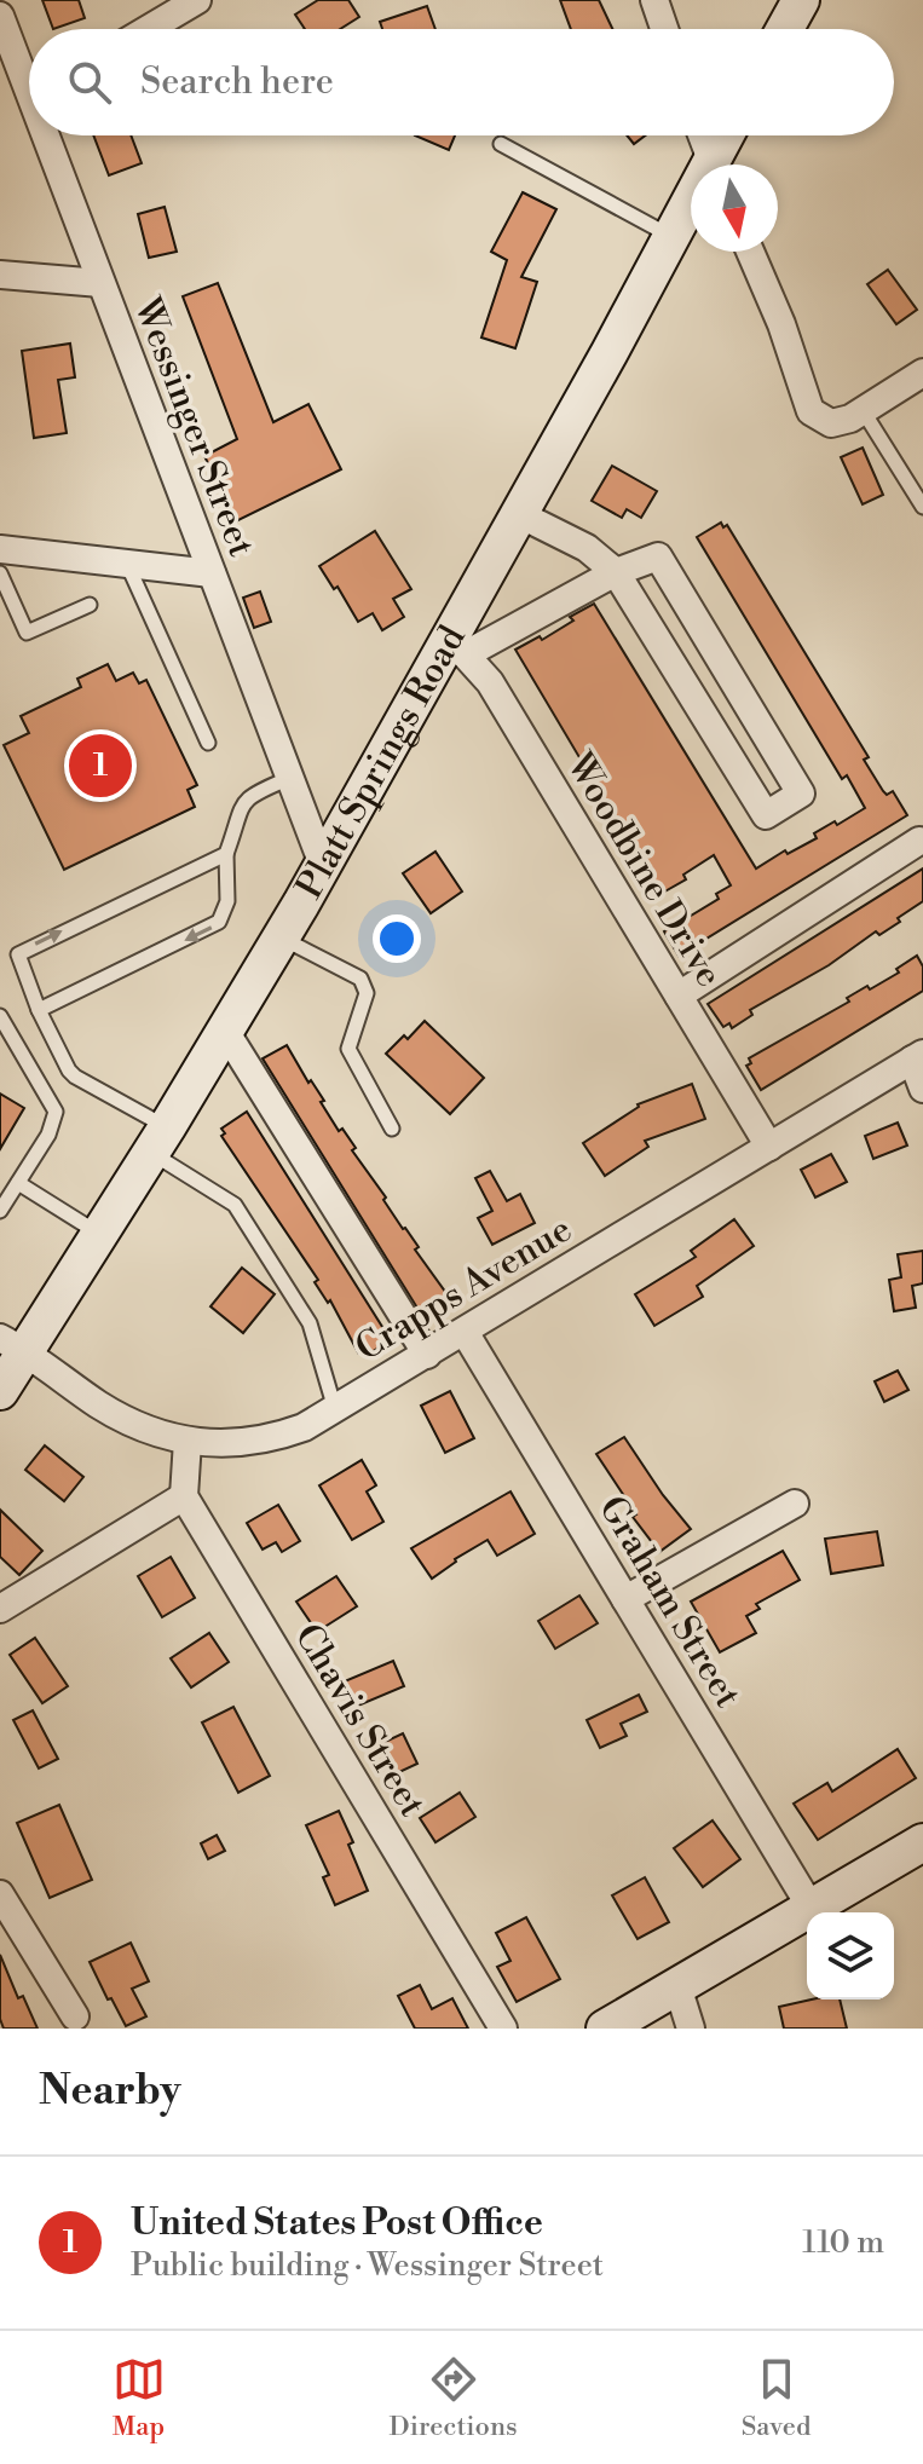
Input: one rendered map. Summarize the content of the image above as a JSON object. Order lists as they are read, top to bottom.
{
  "streets": {
    "main road": ["Platt Springs Road"],
    "street": [
      "Wessinger Street",
      "Woodbine Drive",
      "Crapps Avenue",
      "Graham Street",
      "Chavis Street"
    ]
  },
  "crossings": [
    ["Wessinger Street", "Platt Springs Road"],
    ["Platt Springs Road", "Woodbine Drive"],
    ["Platt Springs Road", "Crapps Avenue"],
    ["Woodbine Drive", "Crapps Avenue"],
    ["Crapps Avenue", "Graham Street"]
  ],
  "north": "bottom",
  "page": {
    "search": "Search here",
    "pins": "1",
    "heading": "Nearby",
    "list": [
      {
        "mark": "1",
        "name": "United States Post Office",
        "note": "Public building · Wessinger Street",
        "value": "110 m"
      }
    ],
    "nav": ["Map", "Directions", "Saved"]
  }
}
